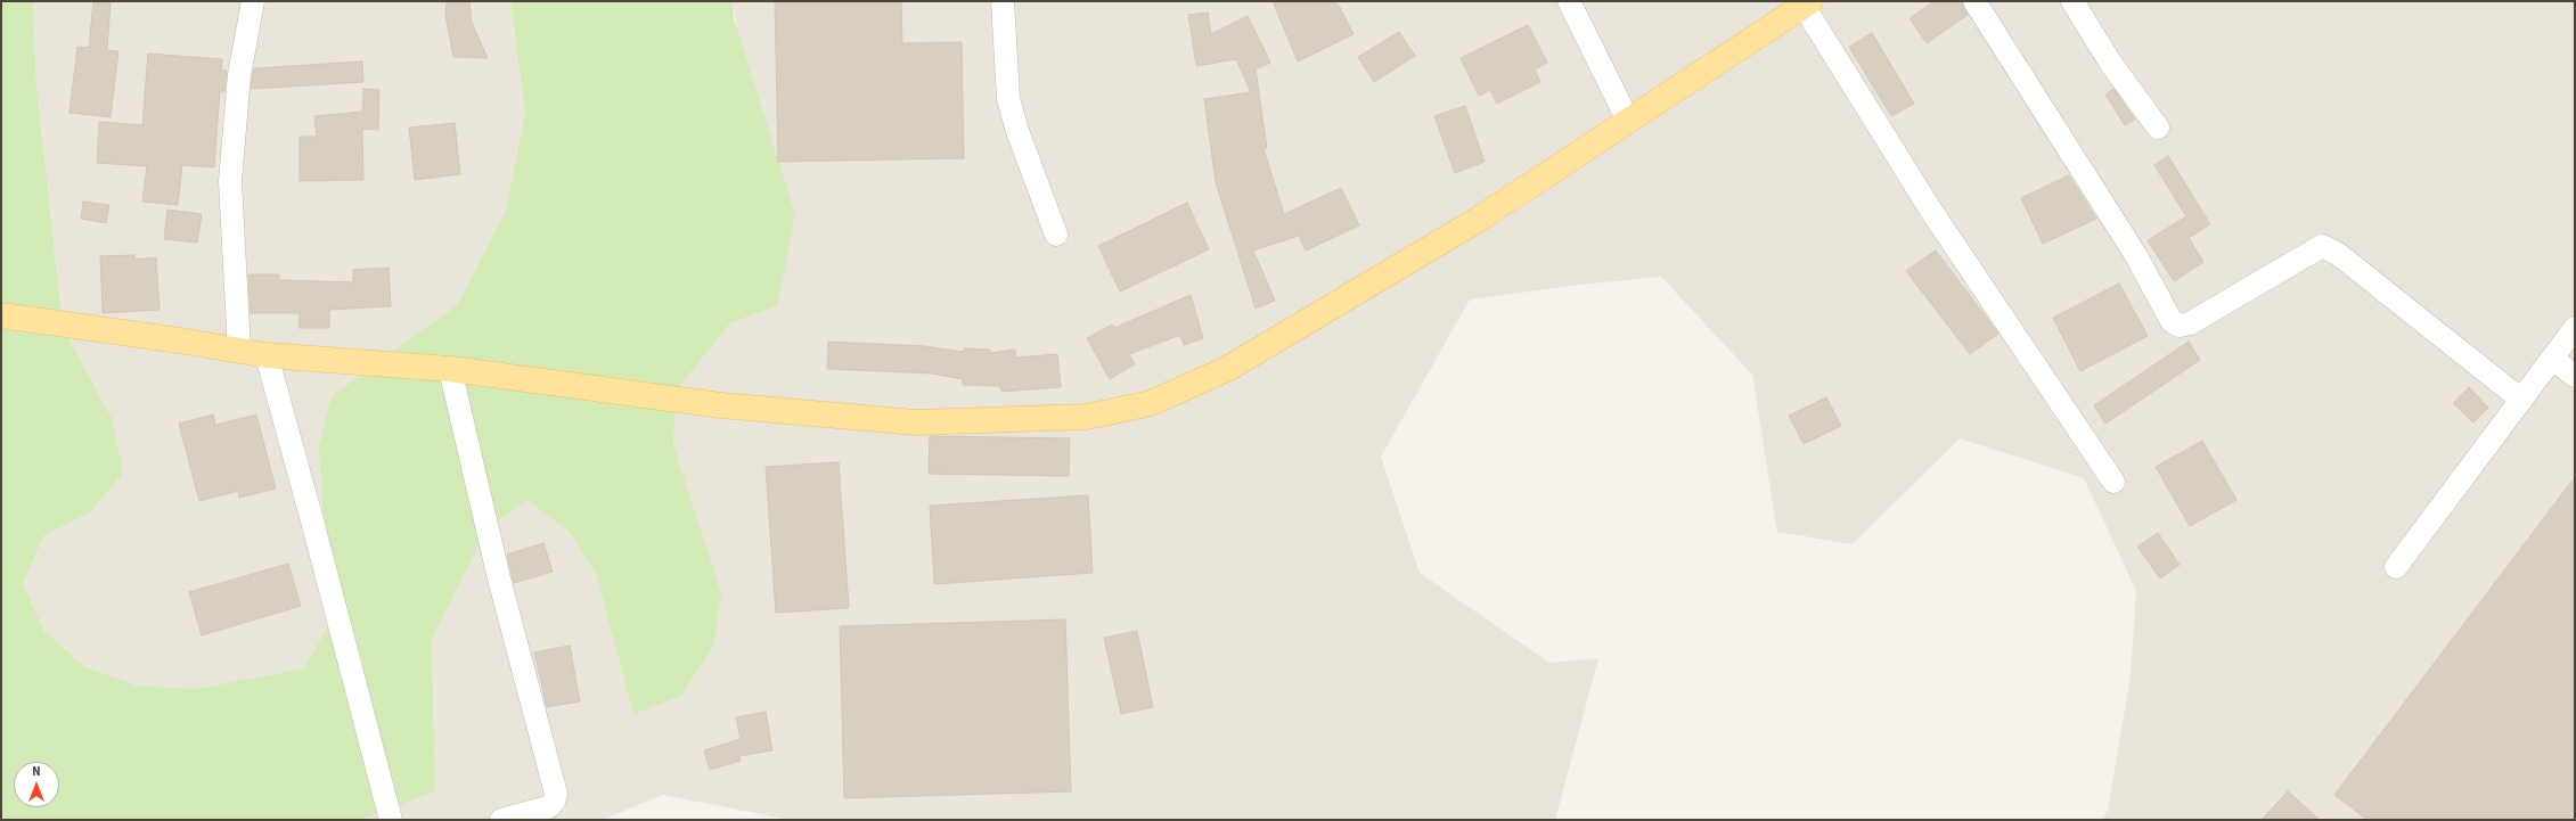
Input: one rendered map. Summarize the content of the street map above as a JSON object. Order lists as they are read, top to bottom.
{
  "north": "top"
}
